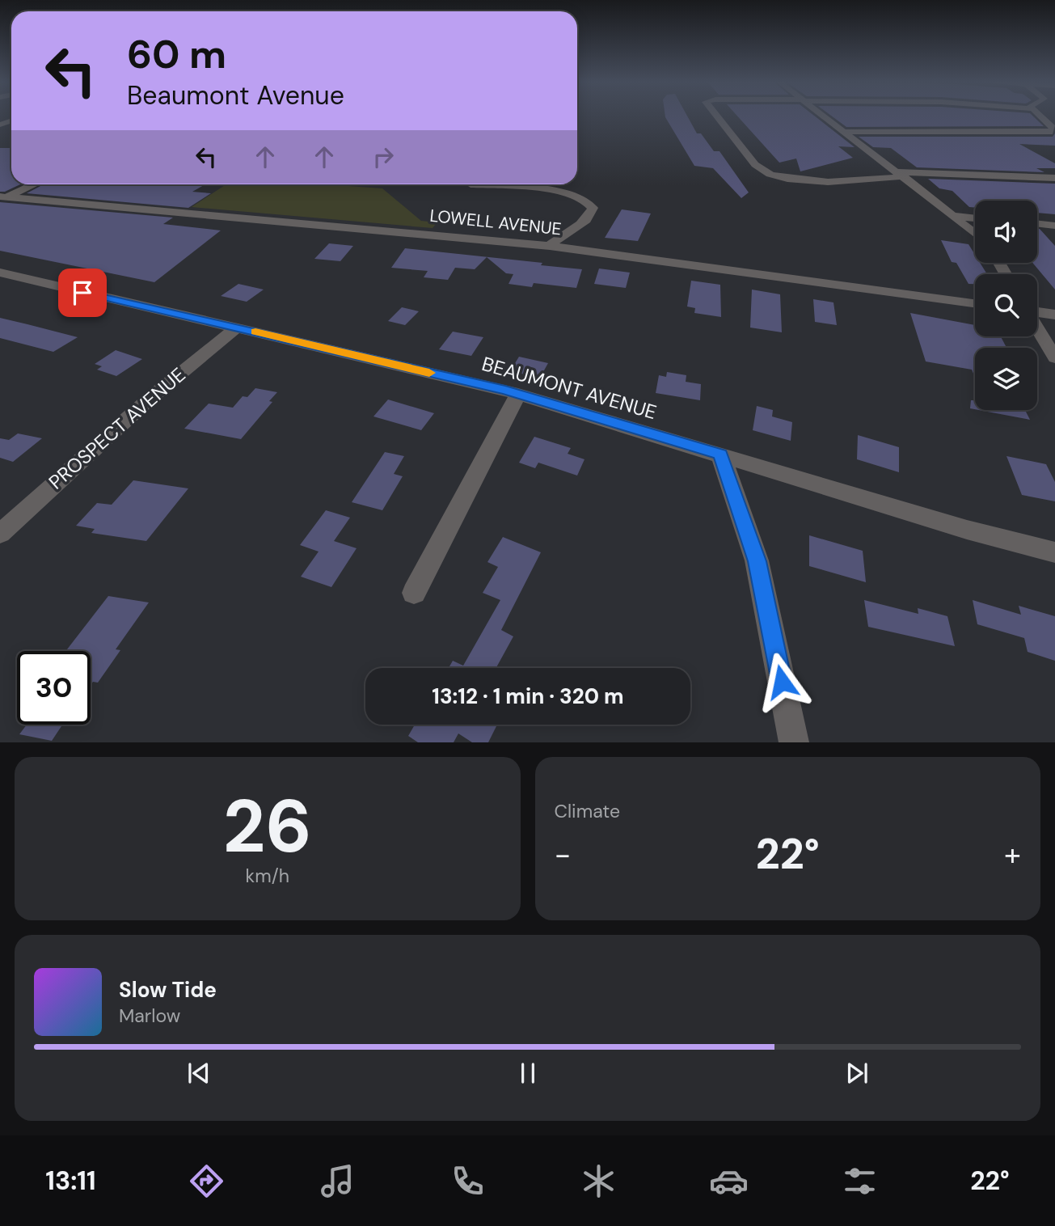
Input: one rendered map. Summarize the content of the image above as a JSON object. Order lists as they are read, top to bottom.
{
  "streets": {
    "street": ["LOWELL AVENUE", "BEAUMONT AVENUE", "PROSPECT AVENUE"]
  },
  "crossings": [
    ["BEAUMONT AVENUE", "PROSPECT AVENUE"]
  ],
  "page": {
    "turn": ["60 m", "Beaumont Avenue"],
    "limit": "30",
    "trip": "13:12 · 1 min · 320 m",
    "tile": [
      ["26", "km/h"],
      "Climate"
    ],
    "heat": ["−", "22°", "+"],
    "song": ["Slow Tide", "Marlow"],
    "tabs": ["13:11", "22°"]
  }
}
